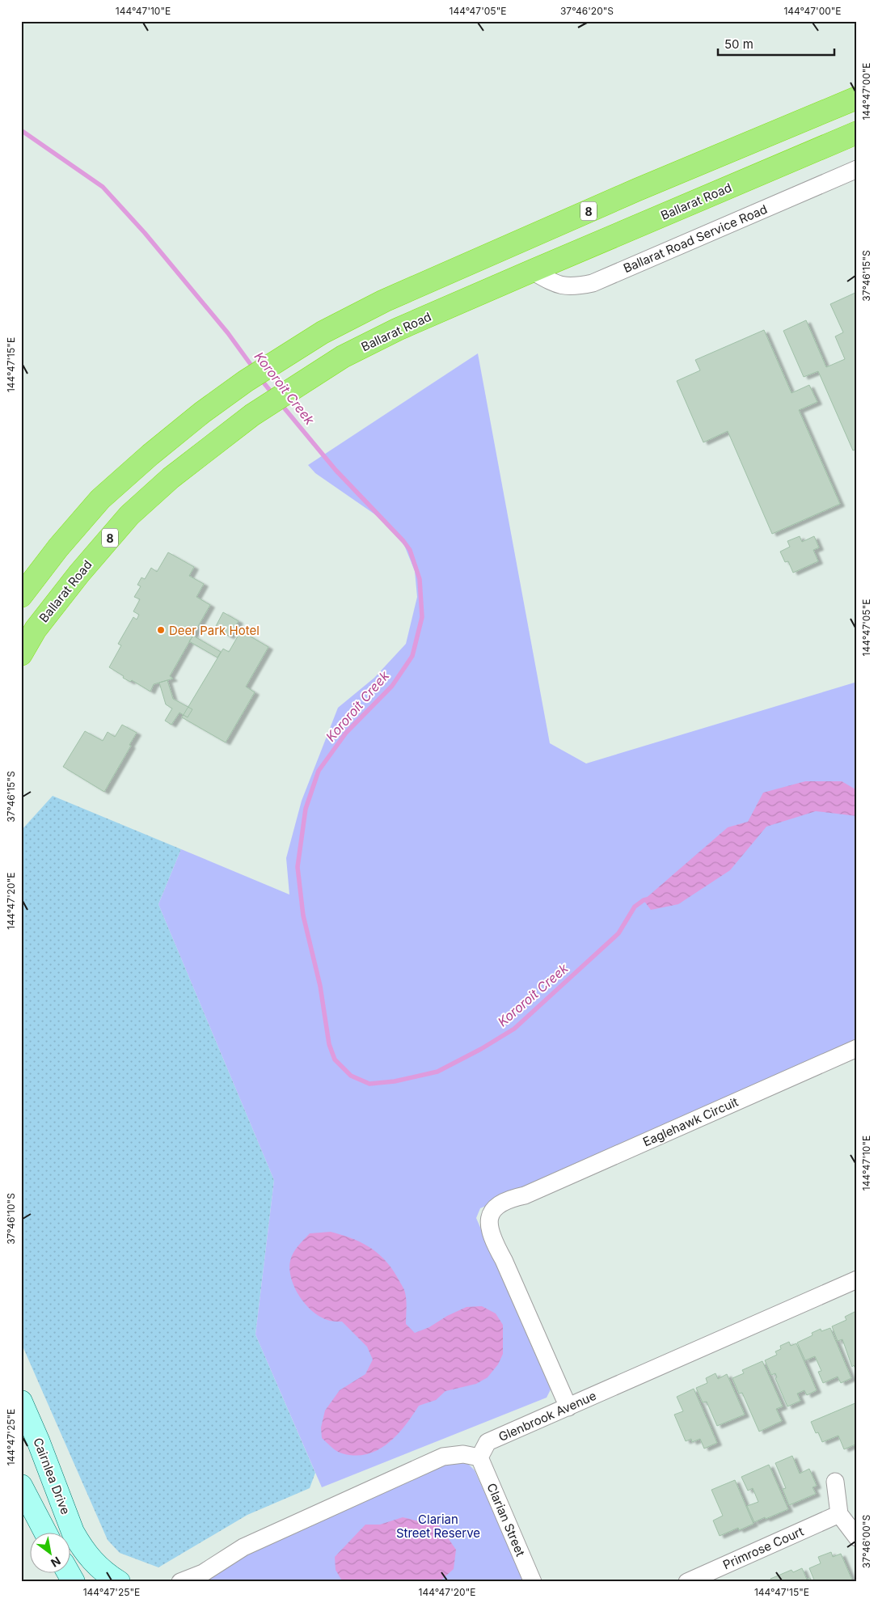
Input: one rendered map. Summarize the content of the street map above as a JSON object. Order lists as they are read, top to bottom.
{
  "streets": {
    "highway": ["Ballarat Road", "8"],
    "street": [
      "Ballarat Road Service Road",
      "Eaglehawk Circuit",
      "Glenbrook Avenue",
      "Cairnlea Drive",
      "Clarian Street",
      "Primrose Court"
    ]
  },
  "crossings": [
    ["Ballarat Road", "Ballarat Road Service Road"],
    ["Eaglehawk Circuit", "Glenbrook Avenue"],
    ["Glenbrook Avenue", "Clarian Street"]
  ],
  "water": ["Kororoit Creek"],
  "parks": ["Clarian Street Reserve"],
  "places": ["Deer Park Hotel"],
  "scale_bar": "50 m",
  "north": "bottom right",
  "coordinates": [
    "144°47'10\"E",
    "144°47'05\"E",
    "37°46'20\"S",
    "144°47'00\"E",
    "37°46'15\"S",
    "144°47'15\"E",
    "144°47'20\"E",
    "37°46'10\"S",
    "144°47'25\"E",
    "37°46'00\"S"
  ]
}
